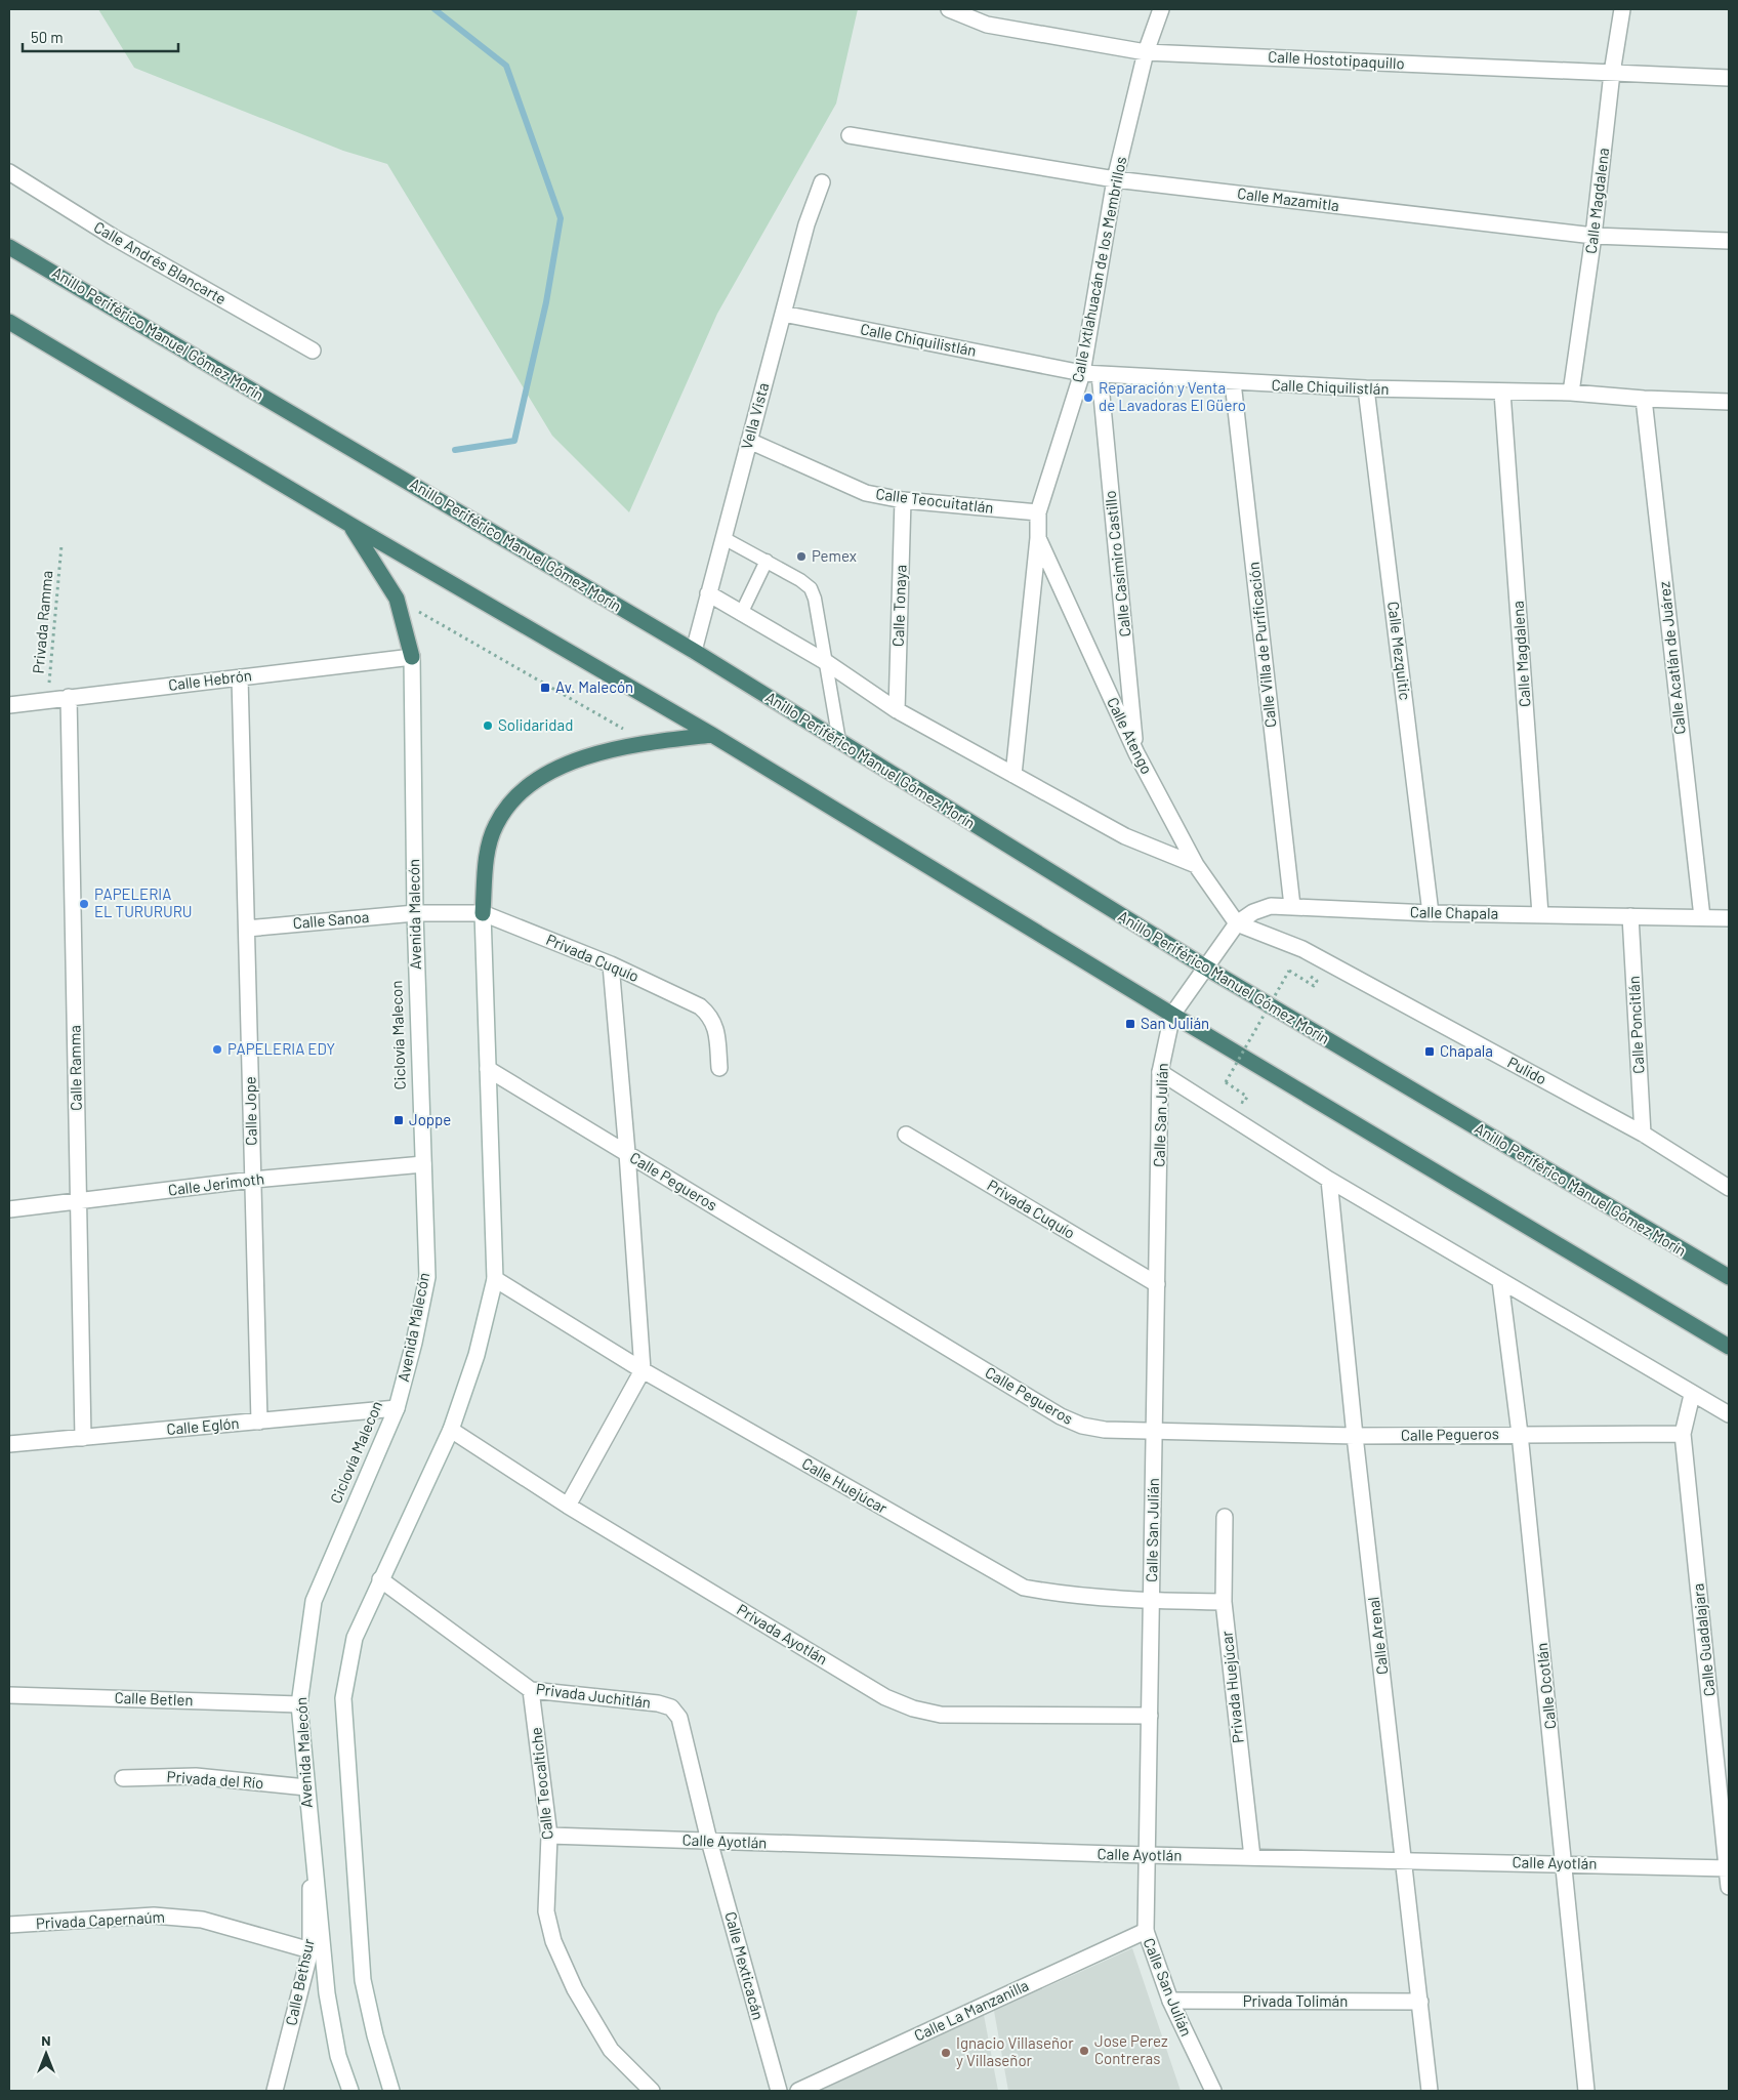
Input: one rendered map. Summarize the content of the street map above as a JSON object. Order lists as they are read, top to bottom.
{
  "streets": {
    "highway": ["Anillo Periférico Manuel Gómez Morín", "Avenida Malecón"],
    "street": [
      "Calle Hostotipaquillo",
      "Calle Mazamitla",
      "Calle Magdalena",
      "Calle Andrés Blancarte",
      "Calle Ixtlahuacán de los Membrillos",
      "Calle Chiquilistlán",
      "Vella Vista",
      "Calle Teocuitatlán",
      "Calle Casimiro Castillo",
      "Calle Tonaya",
      "Calle Villa de Purificación",
      "Calle Mezquitic",
      "Calle Acatlán de Juárez",
      "Calle Hebrón",
      "Calle Atengo",
      "Calle Chapala",
      "Calle Sanoa",
      "Privada Cuquío",
      "Calle Poncitlán",
      "Calle Ramma",
      "Pulido",
      "Calle Jope",
      "Calle San Julián",
      "Calle Pegueros",
      "Calle Jerimoth",
      "Calle Eglón",
      "Calle Huejúcar",
      "Privada Ayotlán",
      "Calle Arenal",
      "Calle Guadalajara",
      "Calle Ocotlán",
      "Privada Huejúcar",
      "Privada Juchitlán",
      "Calle Betlen",
      "Privada del Río",
      "Calle Teocaltiche",
      "Calle Ayotlán",
      "Privada Capernaúm",
      "Calle Mexticacán",
      "Calle Bethsur",
      "Privada Tolimán",
      "Calle La Manzanilla"
    ],
    "path": ["Privada Ramma"]
  },
  "crossings": [
    ["Calle Hostotipaquillo", "Calle Magdalena"],
    ["Calle Hostotipaquillo", "Calle Ixtlahuacán de los Membrillos"],
    ["Calle Mazamitla", "Calle Magdalena"],
    ["Calle Mazamitla", "Calle Ixtlahuacán de los Membrillos"],
    ["Calle Magdalena", "Calle Chiquilistlán"],
    ["Calle Magdalena", "Calle Chapala"],
    ["Calle Ixtlahuacán de los Membrillos", "Calle Chiquilistlán"],
    ["Calle Ixtlahuacán de los Membrillos", "Calle Teocuitatlán"],
    ["Calle Ixtlahuacán de los Membrillos", "Calle Atengo"],
    ["Anillo Periférico Manuel Gómez Morín", "Vella Vista"],
    ["Anillo Periférico Manuel Gómez Morín", "Calle Chapala"],
    ["Anillo Periférico Manuel Gómez Morín", "Calle San Julián"],
    ["Calle Chiquilistlán", "Vella Vista"],
    ["Calle Chiquilistlán", "Calle Casimiro Castillo"],
    ["Calle Chiquilistlán", "Calle Villa de Purificación"],
    ["Calle Chiquilistlán", "Calle Mezquitic"],
    ["Calle Chiquilistlán", "Calle Acatlán de Juárez"],
    ["Vella Vista", "Calle Teocuitatlán"],
    ["Calle Teocuitatlán", "Calle Tonaya"],
    ["Calle Casimiro Castillo", "Calle Atengo"],
    ["Privada Ramma", "Calle Hebrón"],
    ["Calle Villa de Purificación", "Calle Chapala"],
    ["Calle Mezquitic", "Calle Chapala"],
    ["Calle Acatlán de Juárez", "Calle Chapala"],
    ["Calle Hebrón", "Avenida Malecón"],
    ["Calle Hebrón", "Calle Ramma"],
    ["Calle Hebrón", "Calle Jope"],
    ["Calle Atengo", "Calle Chapala"],
    ["Calle Atengo", "Pulido"],
    ["Calle Chapala", "Calle Poncitlán"],
    ["Calle Chapala", "Pulido"],
    ["Calle Chapala", "Calle San Julián"],
    ["Avenida Malecón", "Calle Sanoa"],
    ["Avenida Malecón", "Privada Cuquío"],
    ["Avenida Malecón", "Calle Jerimoth"],
    ["Avenida Malecón", "Calle Eglón"],
    ["Avenida Malecón", "Calle Betlen"],
    ["Avenida Malecón", "Privada del Río"],
    ["Avenida Malecón", "Calle Bethsur"],
    ["Calle Sanoa", "Privada Cuquío"],
    ["Calle Sanoa", "Calle Jope"],
    ["Privada Cuquío", "Calle San Julián"],
    ["Calle Poncitlán", "Pulido"],
    ["Calle Ramma", "Calle Jerimoth"],
    ["Calle Ramma", "Calle Eglón"],
    ["Calle Jope", "Calle Jerimoth"],
    ["Calle Jope", "Calle Eglón"],
    ["Calle San Julián", "Calle Pegueros"],
    ["Calle San Julián", "Calle Huejúcar"],
    ["Calle San Julián", "Privada Ayotlán"],
    ["Calle San Julián", "Calle Ayotlán"],
    ["Calle San Julián", "Privada Tolimán"],
    ["Calle San Julián", "Calle La Manzanilla"],
    ["Calle Pegueros", "Calle Arenal"],
    ["Calle Pegueros", "Calle Guadalajara"],
    ["Calle Pegueros", "Calle Ocotlán"],
    ["Calle Huejúcar", "Privada Huejúcar"],
    ["Calle Arenal", "Calle Ayotlán"],
    ["Calle Arenal", "Privada Tolimán"],
    ["Calle Guadalajara", "Calle Ayotlán"],
    ["Calle Ocotlán", "Calle Ayotlán"],
    ["Privada Huejúcar", "Calle Ayotlán"],
    ["Privada Juchitlán", "Calle Teocaltiche"],
    ["Privada Juchitlán", "Calle Ayotlán"],
    ["Privada Juchitlán", "Calle Mexticacán"],
    ["Calle Teocaltiche", "Calle Ayotlán"],
    ["Calle Ayotlán", "Calle Mexticacán"],
    ["Privada Capernaúm", "Calle Bethsur"]
  ],
  "places": {
    "other": [
      "Reparación y Venta de Lavadoras El Güero",
      "Pemex",
      "Solidaridad",
      "PAPELERIA EL TURURURU",
      "PAPELERIA EDY",
      "Jose Perez Contreras",
      "Ignacio Villaseñor y Villaseñor"
    ],
    "transit": [
      "Av. Malecón",
      "San Julián",
      "Chapala",
      "Joppe"
    ]
  },
  "scale_bar": "50 m",
  "north": "top"
}
